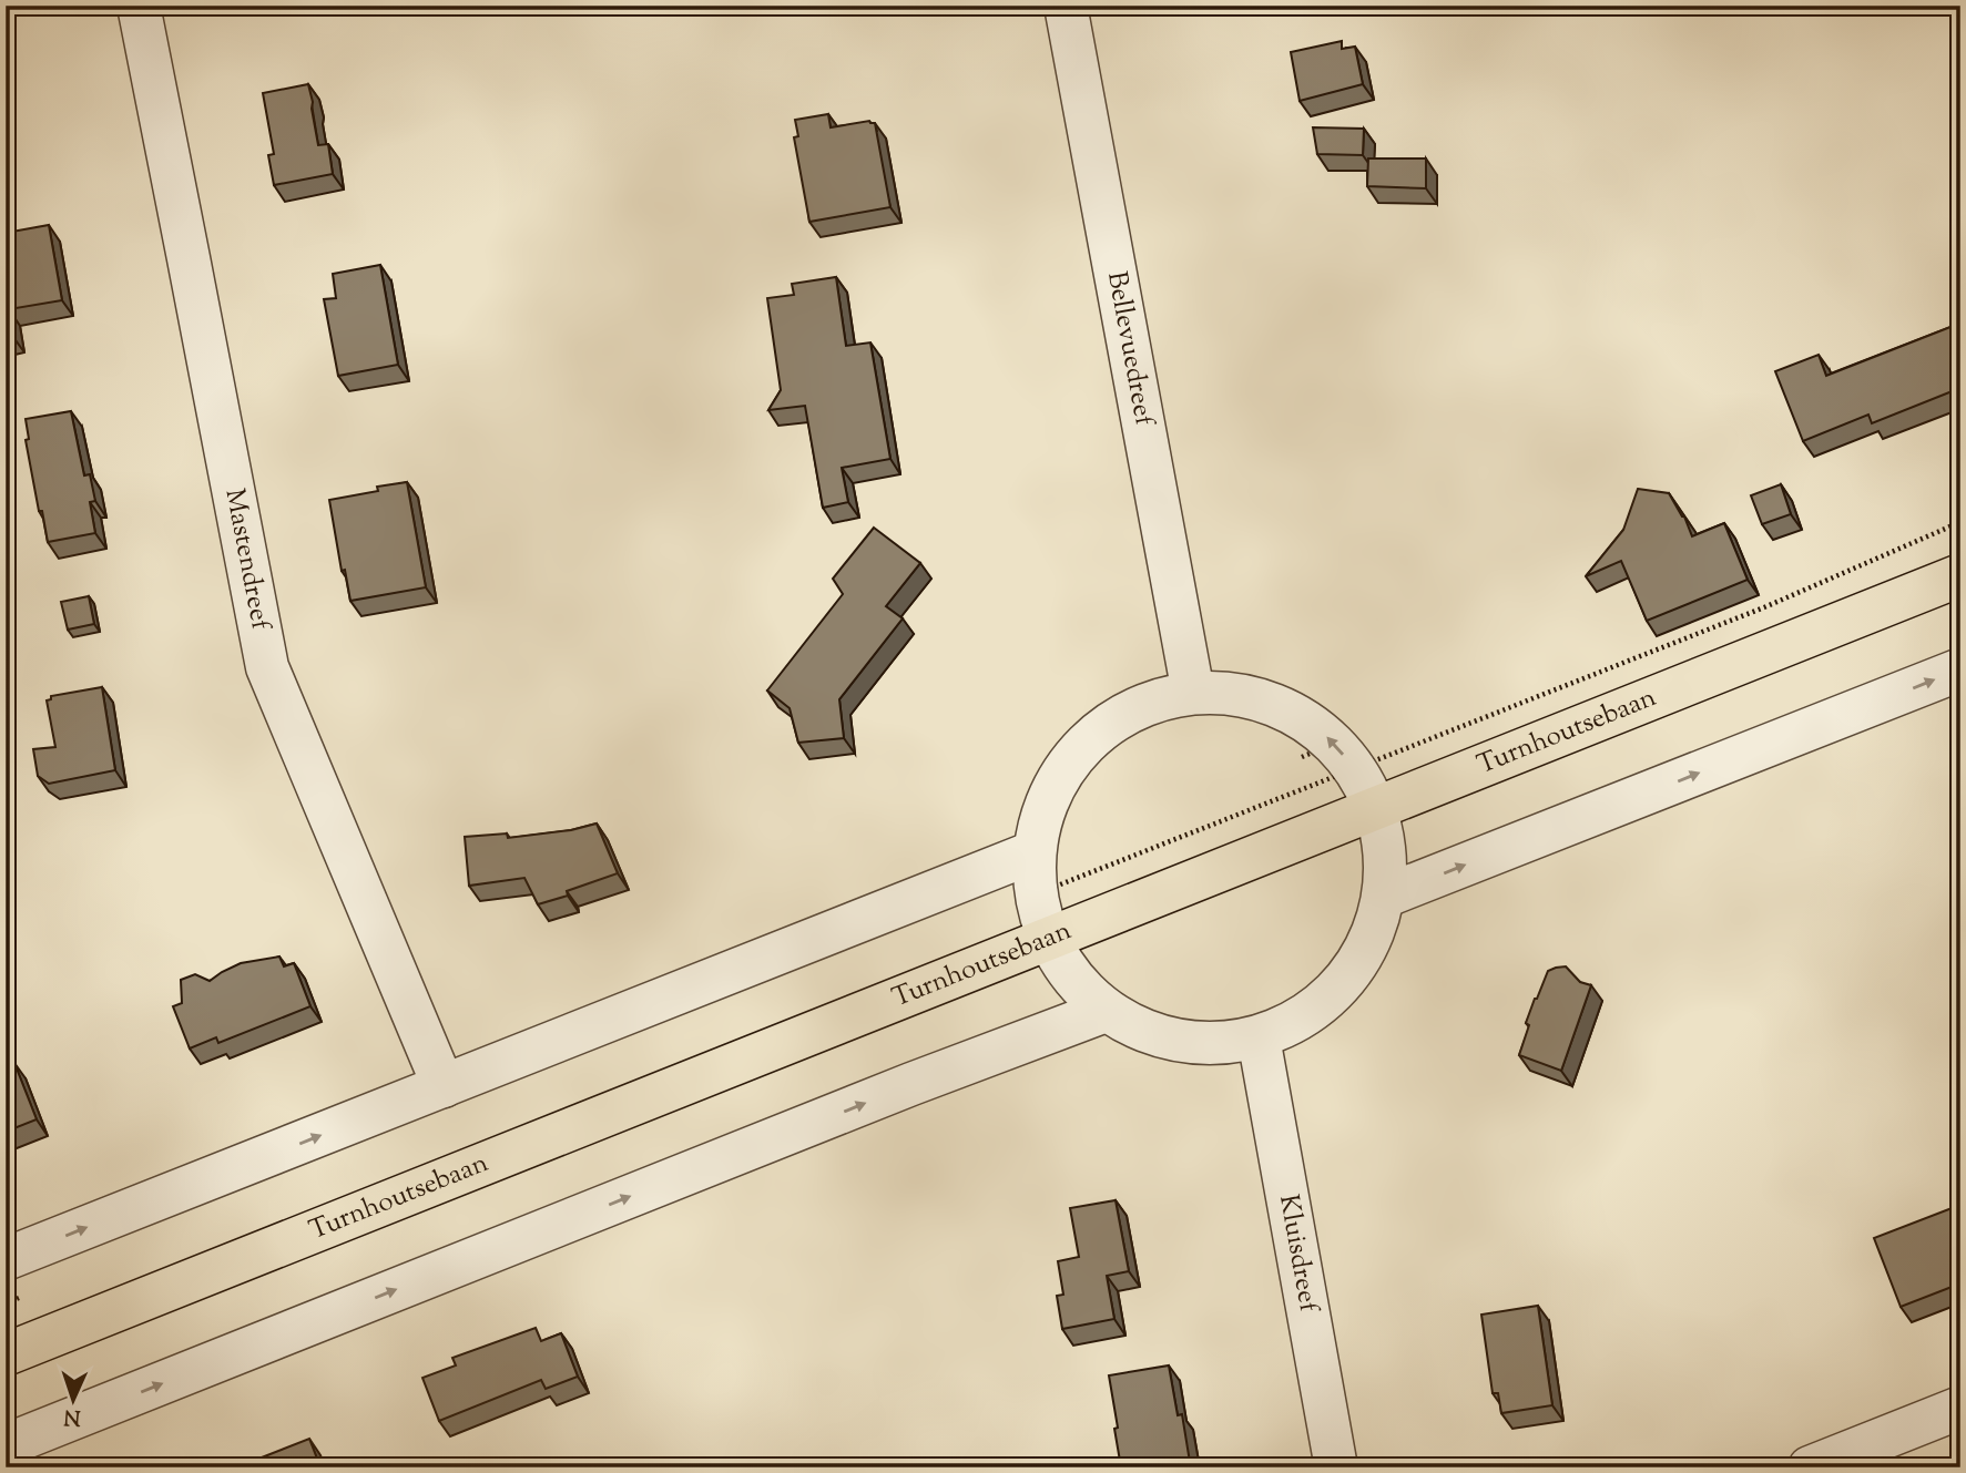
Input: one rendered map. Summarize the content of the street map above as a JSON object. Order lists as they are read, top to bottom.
{
  "streets": {
    "main road": ["Turnhoutsebaan"],
    "street": ["Bellevuedreef", "Mastendreef", "Kluisdreef"]
  },
  "north": "bottom"
}
